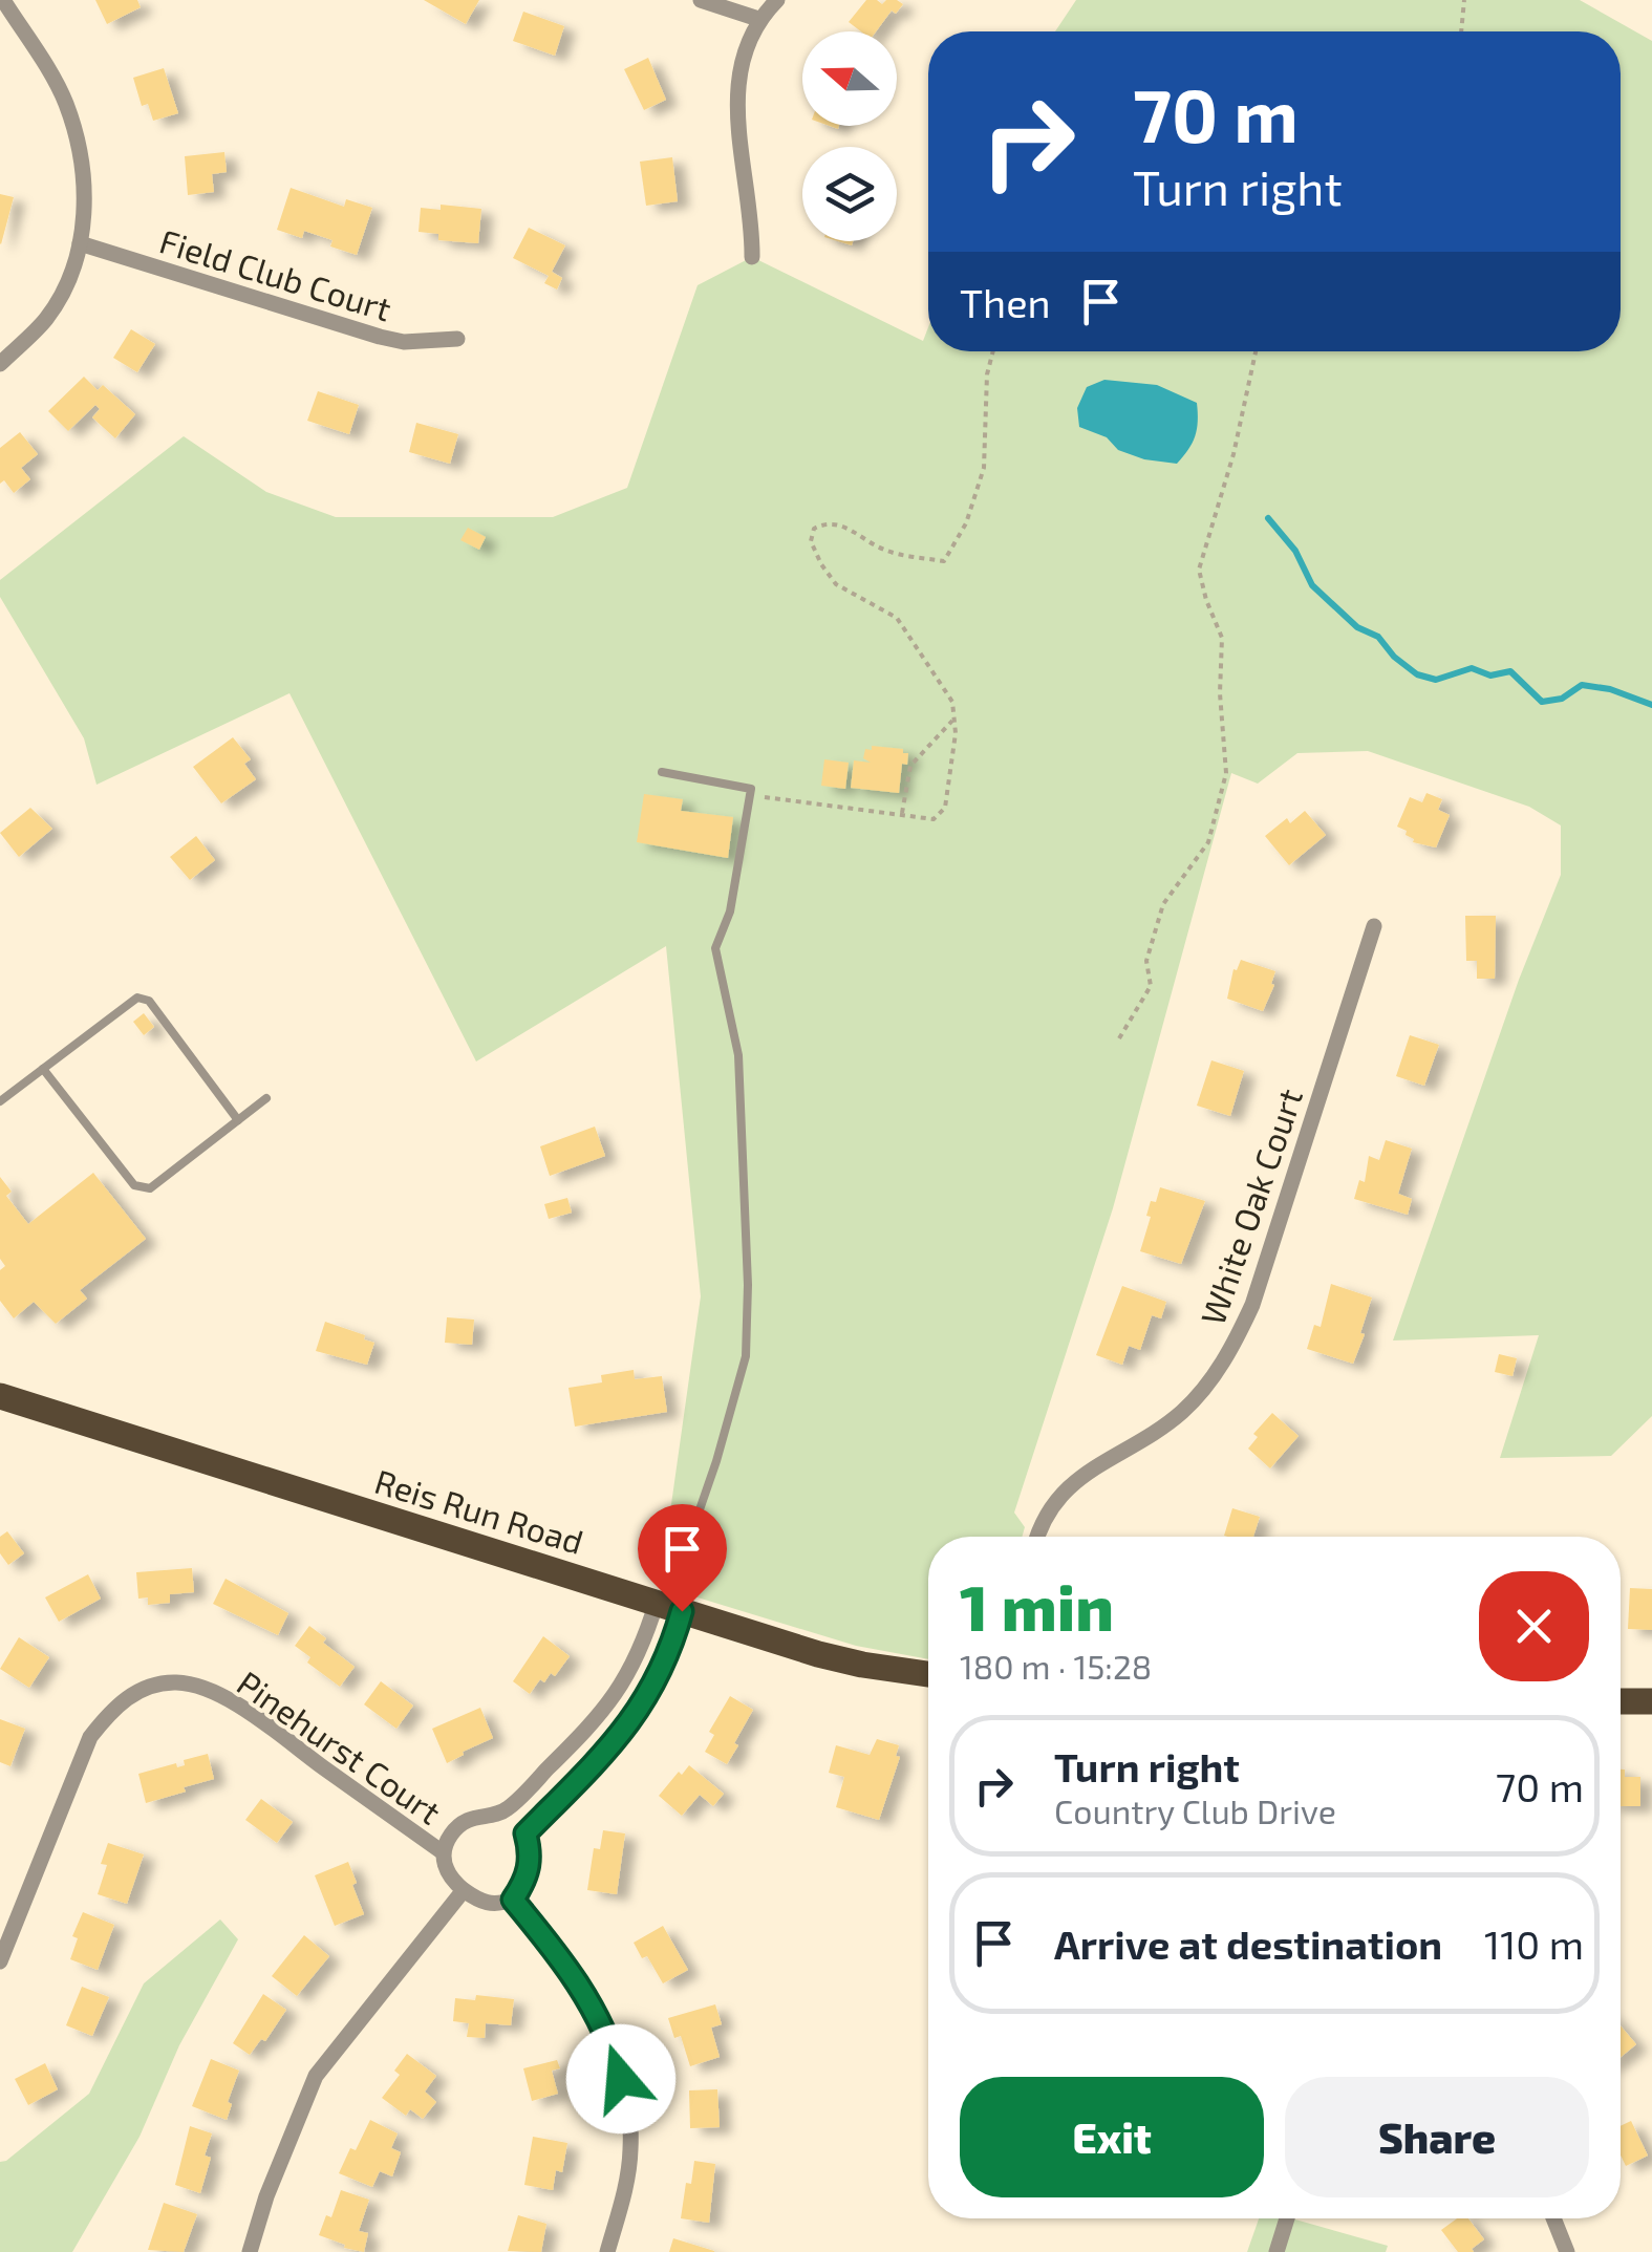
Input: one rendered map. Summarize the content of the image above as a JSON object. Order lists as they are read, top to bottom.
{
  "streets": {
    "main road": ["Reis Run Road"],
    "street": ["Field Club Court", "White Oak Court", "Pinehurst Court"]
  },
  "north": "left",
  "page": {
    "turn": ["70 m", "Turn right"],
    "then": "Then",
    "heading": ["1 min", "180 m · 15:28"],
    "list": [
      {
        "name": "Turn right",
        "note": "Country Club Drive",
        "value": "70 m"
      },
      {
        "name": "Arrive at destination",
        "value": "110 m"
      }
    ],
    "buttons": ["Exit", "Share"]
  }
}
